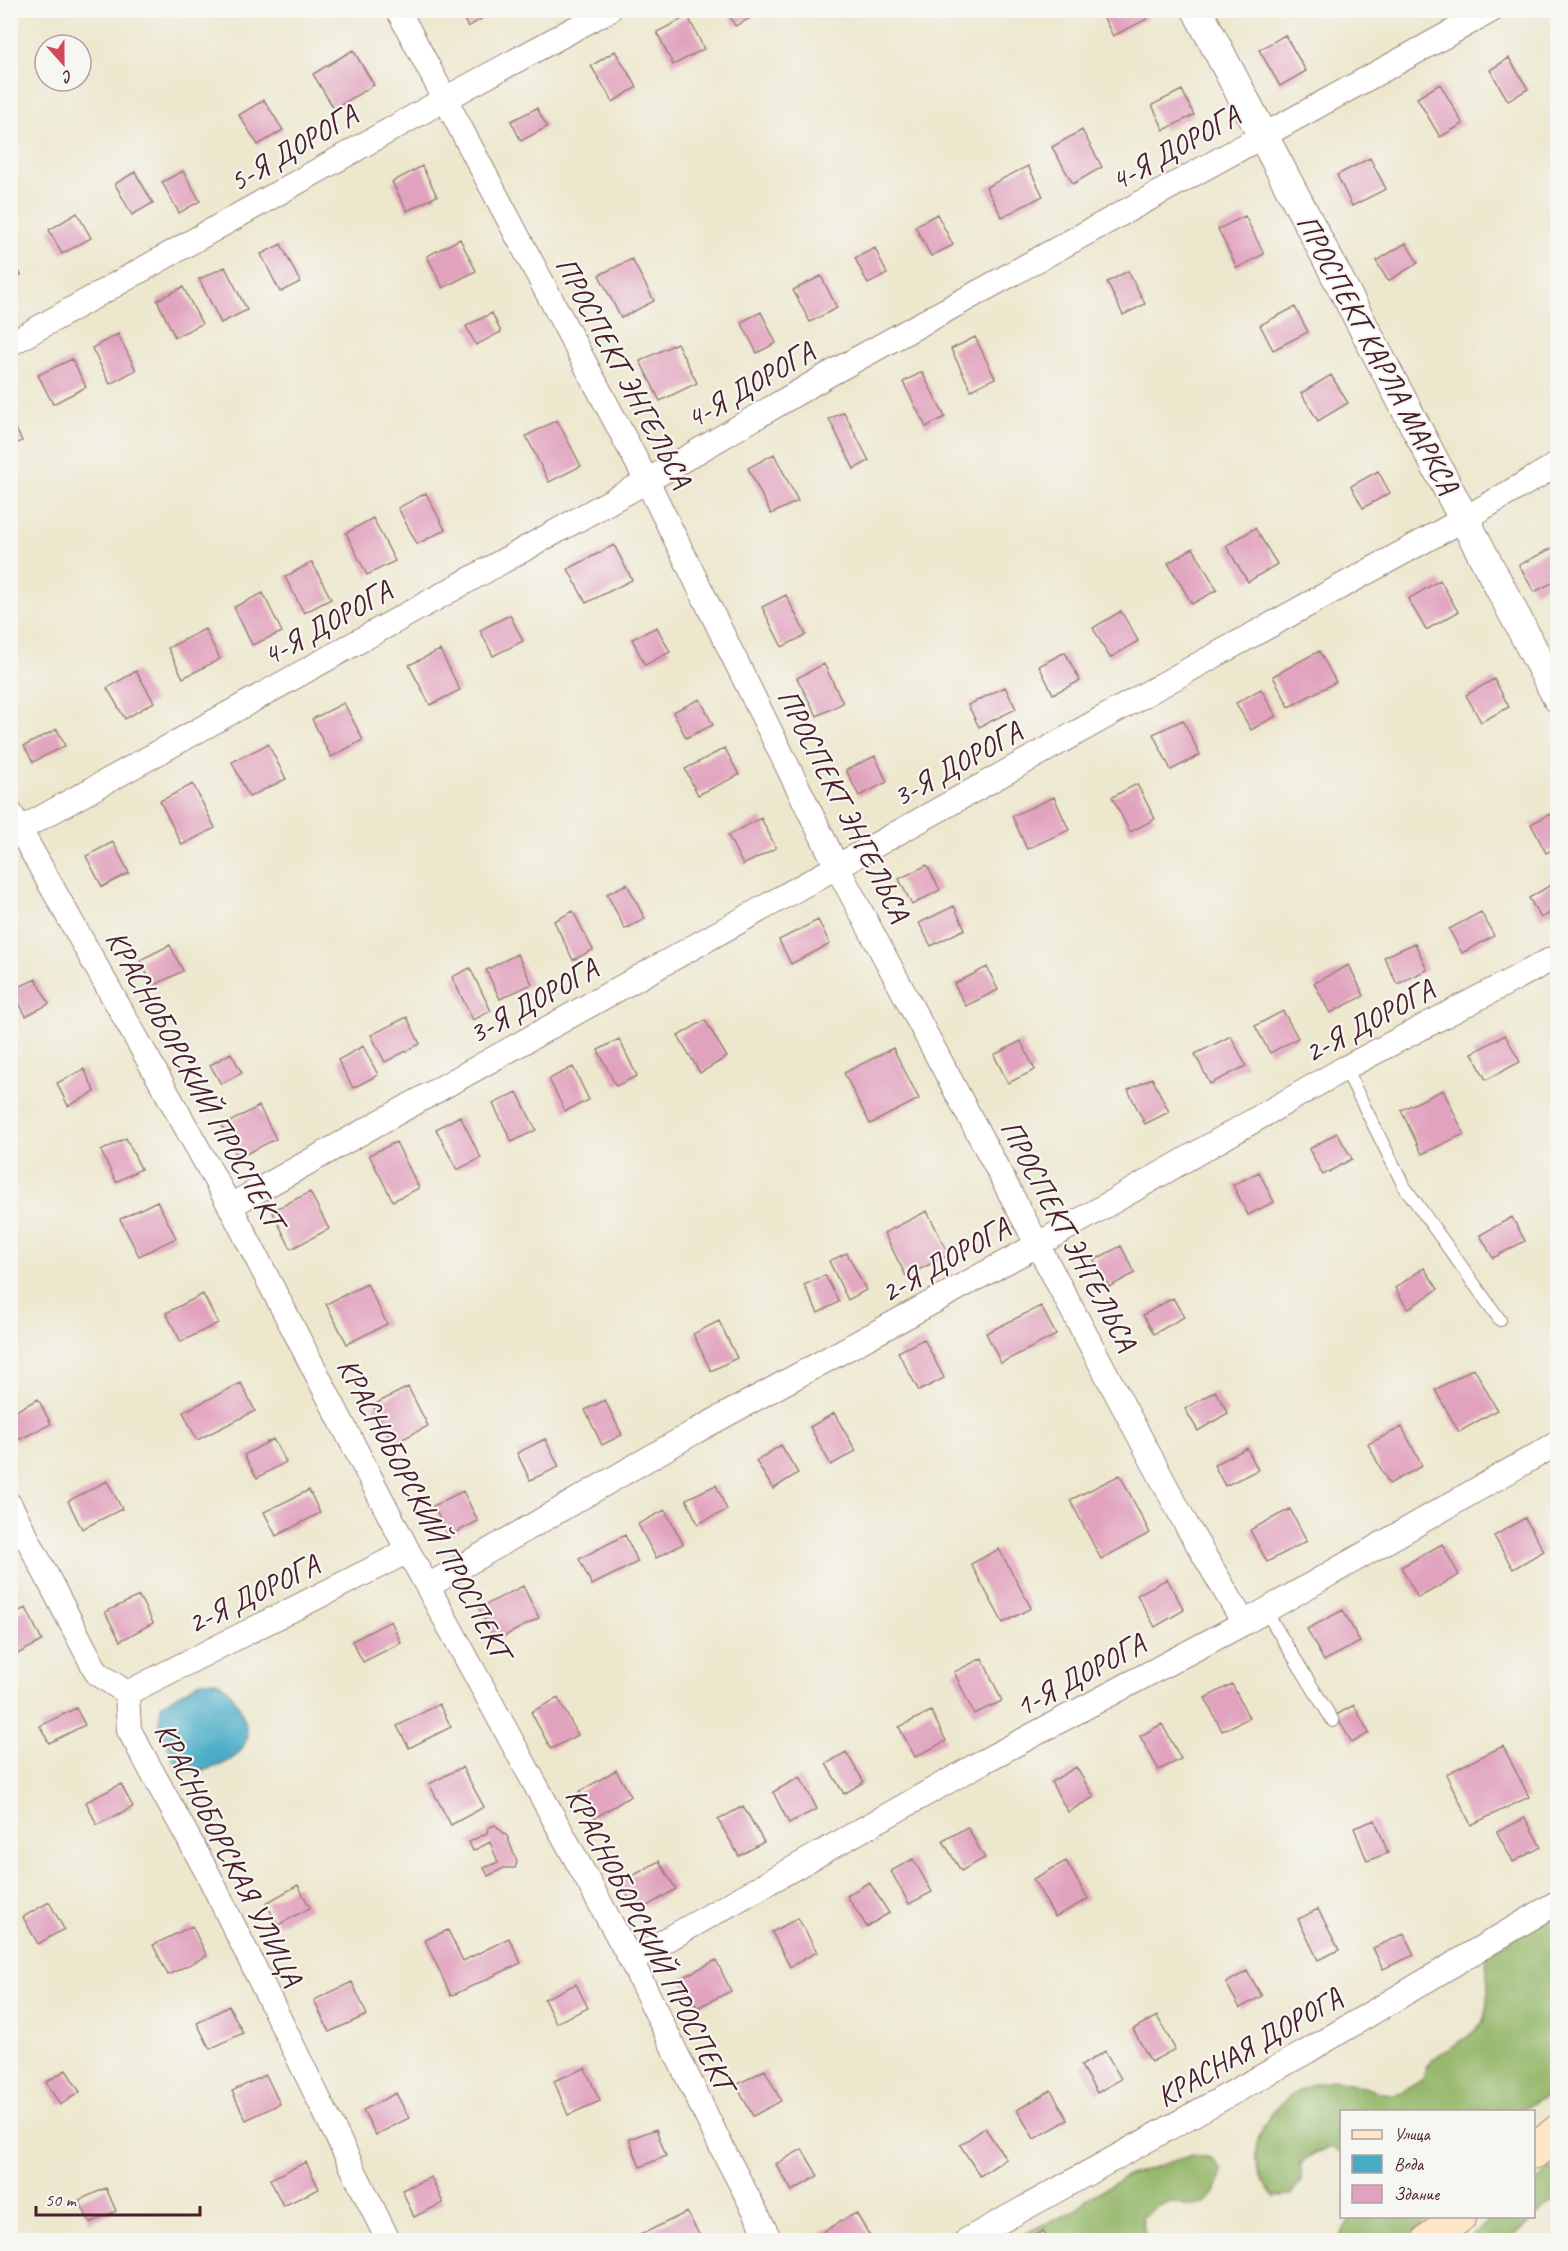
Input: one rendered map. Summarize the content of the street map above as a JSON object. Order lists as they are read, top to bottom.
{
  "streets": {
    "street": [
      "5-Я ДОРОГА",
      "4-Я ДОРОГА",
      "ПРОСПЕКТ КАРЛА МАРКСА",
      "ПРОСПЕКТ ЭНГЕЛЬСА",
      "3-Я ДОРОГА",
      "2-Я ДОРОГА",
      "КРАСНОБОРСКИЙ ПРОСПЕКТ",
      "1-Я ДОРОГА",
      "КРАСНОБОРСКАЯ УЛИЦА",
      "КРАСНАЯ ДОРОГА"
    ]
  },
  "crossings": [
    ["5-Я ДОРОГА", "ПРОСПЕКТ ЭНГЕЛЬСА"],
    ["4-Я ДОРОГА", "ПРОСПЕКТ КАРЛА МАРКСА"],
    ["4-Я ДОРОГА", "ПРОСПЕКТ ЭНГЕЛЬСА"],
    ["4-Я ДОРОГА", "КРАСНОБОРСКИЙ ПРОСПЕКТ"],
    ["ПРОСПЕКТ КАРЛА МАРКСА", "3-Я ДОРОГА"],
    ["ПРОСПЕКТ ЭНГЕЛЬСА", "3-Я ДОРОГА"],
    ["ПРОСПЕКТ ЭНГЕЛЬСА", "2-Я ДОРОГА"],
    ["ПРОСПЕКТ ЭНГЕЛЬСА", "1-Я ДОРОГА"],
    ["3-Я ДОРОГА", "КРАСНОБОРСКИЙ ПРОСПЕКТ"],
    ["2-Я ДОРОГА", "КРАСНОБОРСКИЙ ПРОСПЕКТ"],
    ["2-Я ДОРОГА", "КРАСНОБОРСКАЯ УЛИЦА"],
    ["КРАСНОБОРСКИЙ ПРОСПЕКТ", "1-Я ДОРОГА"]
  ],
  "legend": ["Улица", "Вода", "Здание"],
  "scale_bar": "50 m",
  "north": "bottom"
}
